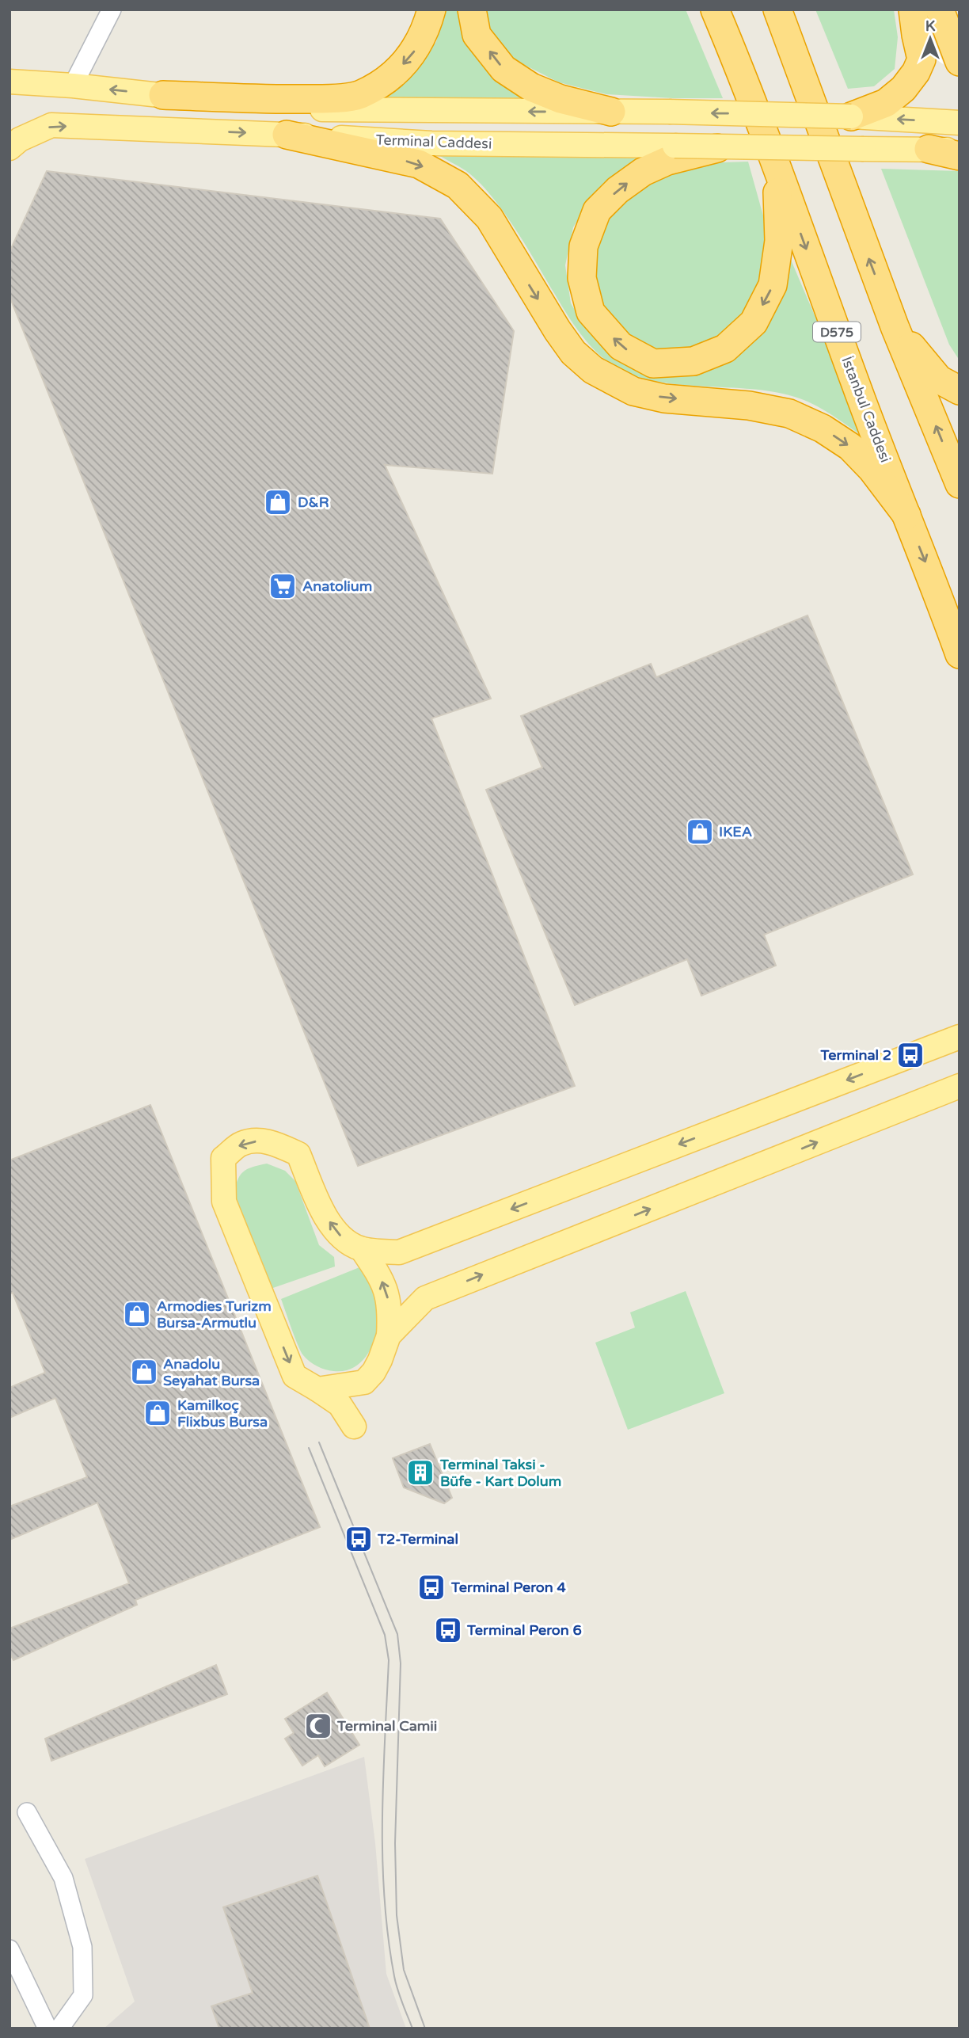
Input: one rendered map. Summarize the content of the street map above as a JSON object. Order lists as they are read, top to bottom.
{
  "streets": {
    "highway": ["D575", "İstanbul Caddesi"],
    "main road": ["Terminal Caddesi"]
  },
  "places": {
    "shop": [
      "D&R",
      "IKEA",
      "Armodies Turizm Bursa-Armutlu",
      "Anadolu Seyahat Bursa",
      "Kamilkoç Flixbus Bursa"
    ],
    "supermarket": ["Anatolium"],
    "bus stop": [
      "Terminal 2",
      "T2-Terminal",
      "Terminal Peron 4",
      "Terminal Peron 6"
    ],
    "building": ["Terminal Taksi - Büfe - Kart Dolum"],
    "mosque": ["Terminal Camii"]
  },
  "north": "top"
}
